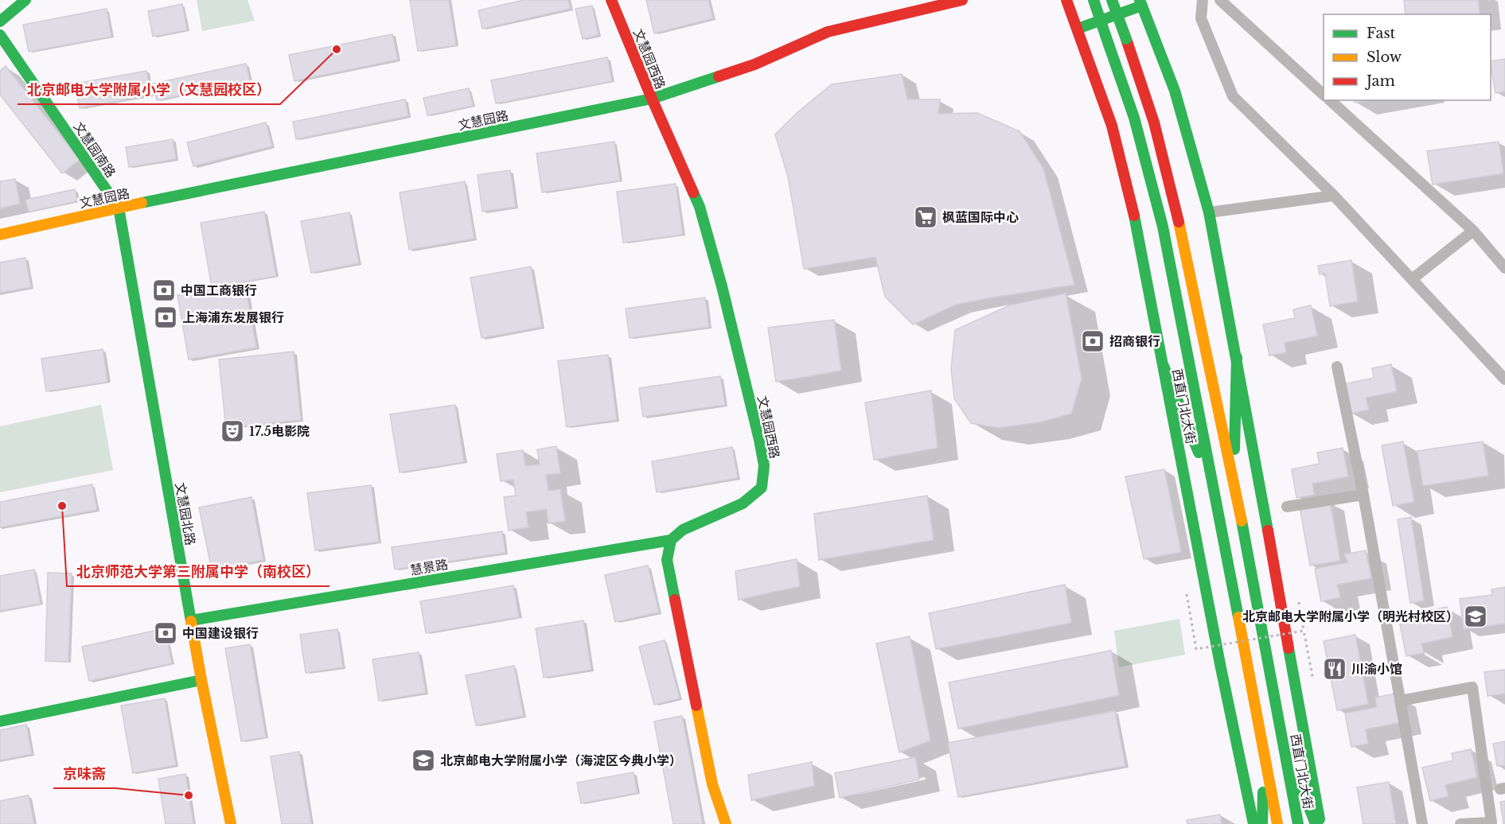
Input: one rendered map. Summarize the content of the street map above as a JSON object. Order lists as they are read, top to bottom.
{
  "streets": {
    "main road": [
      "文慧园西路",
      "文慧园路",
      "文慧园南路",
      "西直门北大街",
      "文慧园北路",
      "慧景路"
    ]
  },
  "crossings": [
    ["文慧园西路", "文慧园路"],
    ["文慧园西路", "慧景路"],
    ["文慧园路", "文慧园南路"],
    ["文慧园路", "文慧园北路"],
    ["文慧园南路", "文慧园北路"],
    ["文慧园北路", "慧景路"]
  ],
  "places": {
    "other": ["北京邮电大学附属小学（文慧园校区）", "北京师范大学第三附属中学（南校区）", "京味斋"],
    "supermarket": ["枫蓝国际中心"],
    "bank": [
      "中国工商银行",
      "上海浦东发展银行",
      "招商银行",
      "中国建设银行"
    ],
    "theatre": ["17.5电影院"],
    "school or university": ["北京邮电大学附属小学（明光村校区）", "北京邮电大学附属小学（海淀区今典小学）"],
    "restaurant": ["川渝小馆"]
  },
  "legend": ["Fast", "Slow", "Jam"]
}
